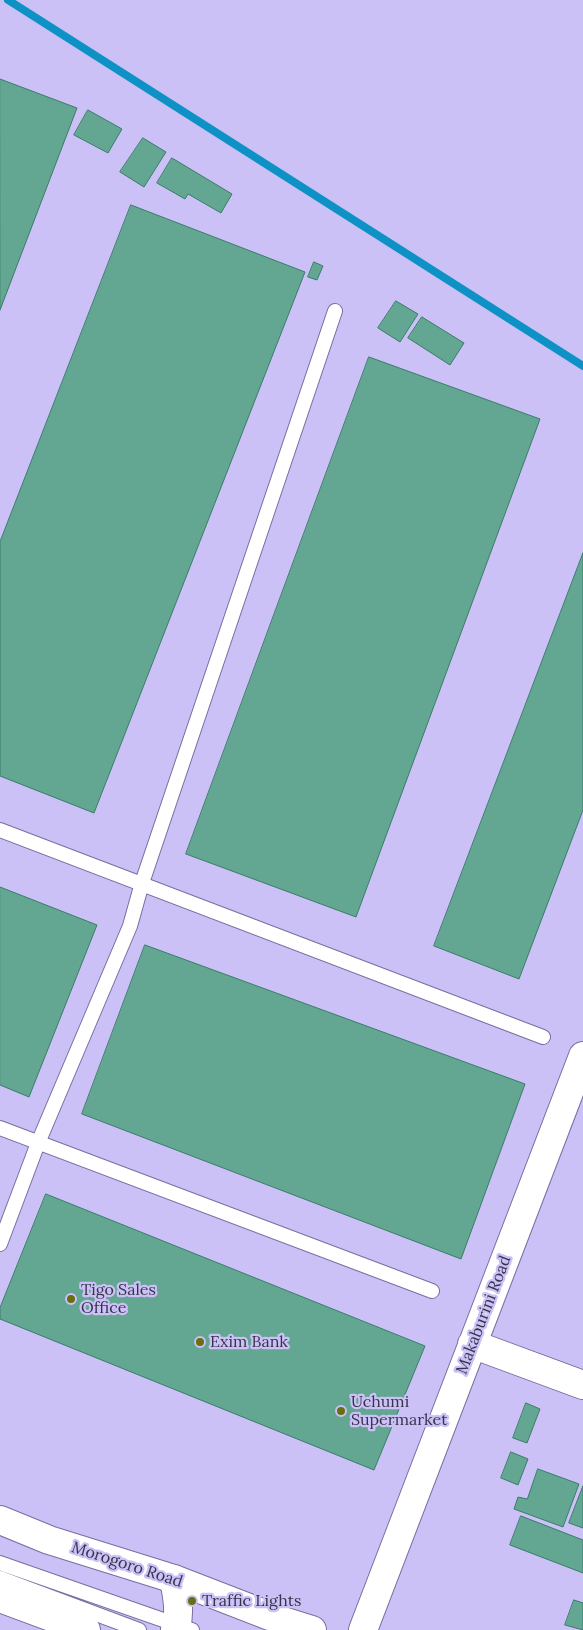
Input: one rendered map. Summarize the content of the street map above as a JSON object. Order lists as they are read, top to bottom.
{
  "streets": {
    "main road": ["Makaburini Road", "Morogoro Road"]
  },
  "places": [
    "Tigo Sales Office",
    "Exim Bank",
    "Uchumi Supermarket",
    "Traffic Lights"
  ]
}
